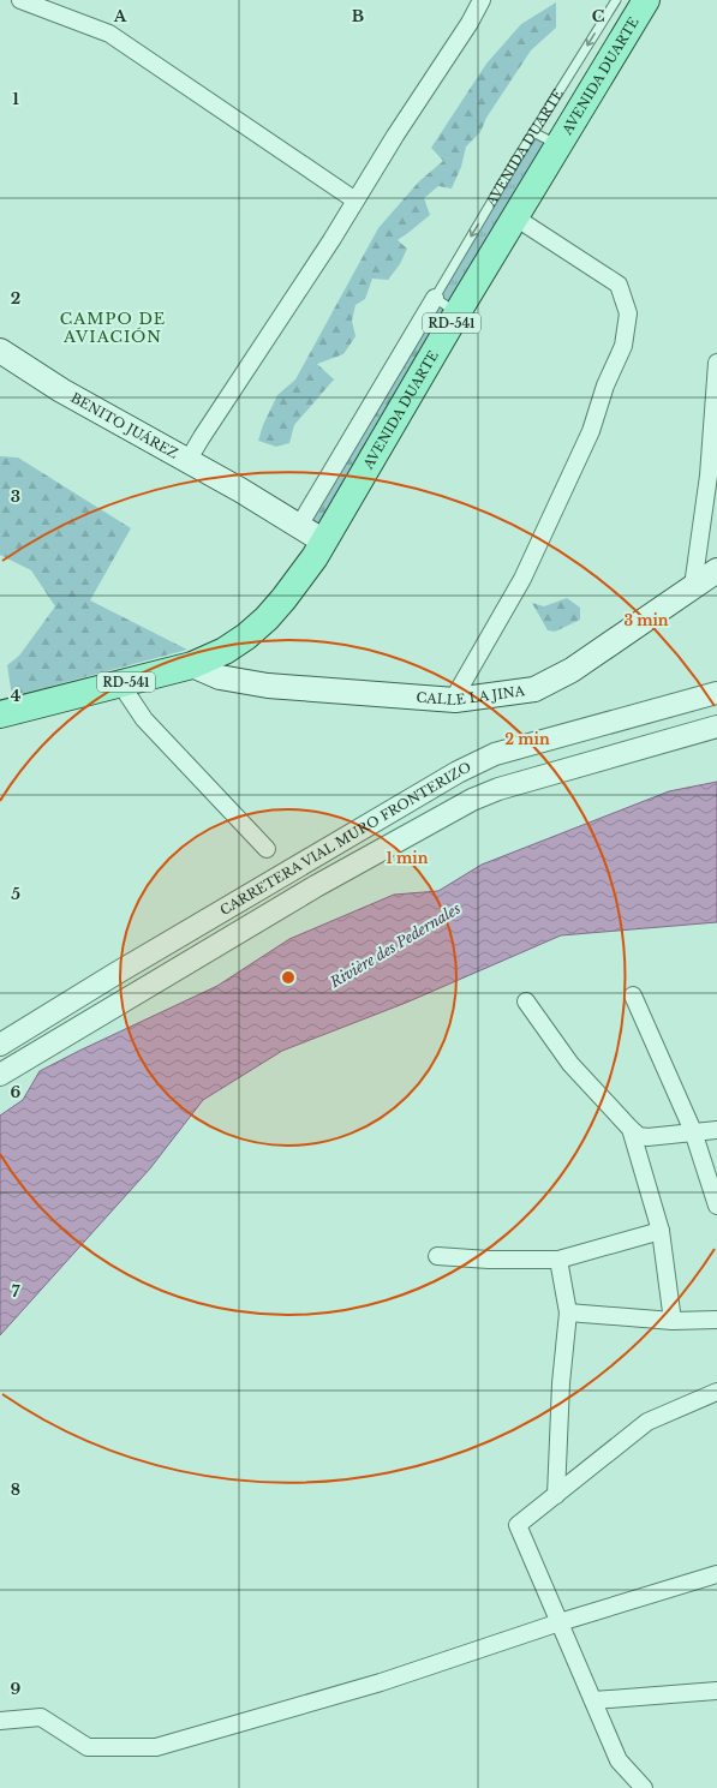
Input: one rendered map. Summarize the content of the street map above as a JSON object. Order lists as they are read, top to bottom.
{
  "streets": {
    "main road": [
      "AVENIDA DUARTE",
      "RD-541",
      "BENITO JUÁREZ",
      "CALLE LA JINA"
    ],
    "street": ["CARRETERA VIAL MURO FRONTERIZO"]
  },
  "crossings": [
    ["AVENIDA DUARTE", "RD-541"],
    ["AVENIDA DUARTE", "BENITO JUÁREZ"],
    ["AVENIDA DUARTE", "CALLE LA JINA"],
    ["RD-541", "CALLE LA JINA"]
  ],
  "districts": ["CAMPO DE AVIACIÓN"],
  "water": ["Rivière des Pedernales"],
  "grid": {
    "columns": ["A", "B", "C"],
    "rows": [
      "1",
      "2",
      "3",
      "4",
      "5",
      "6",
      "7",
      "8",
      "9"
    ]
  },
  "rings": ["3 min", "2 min", "1 min"]
}
